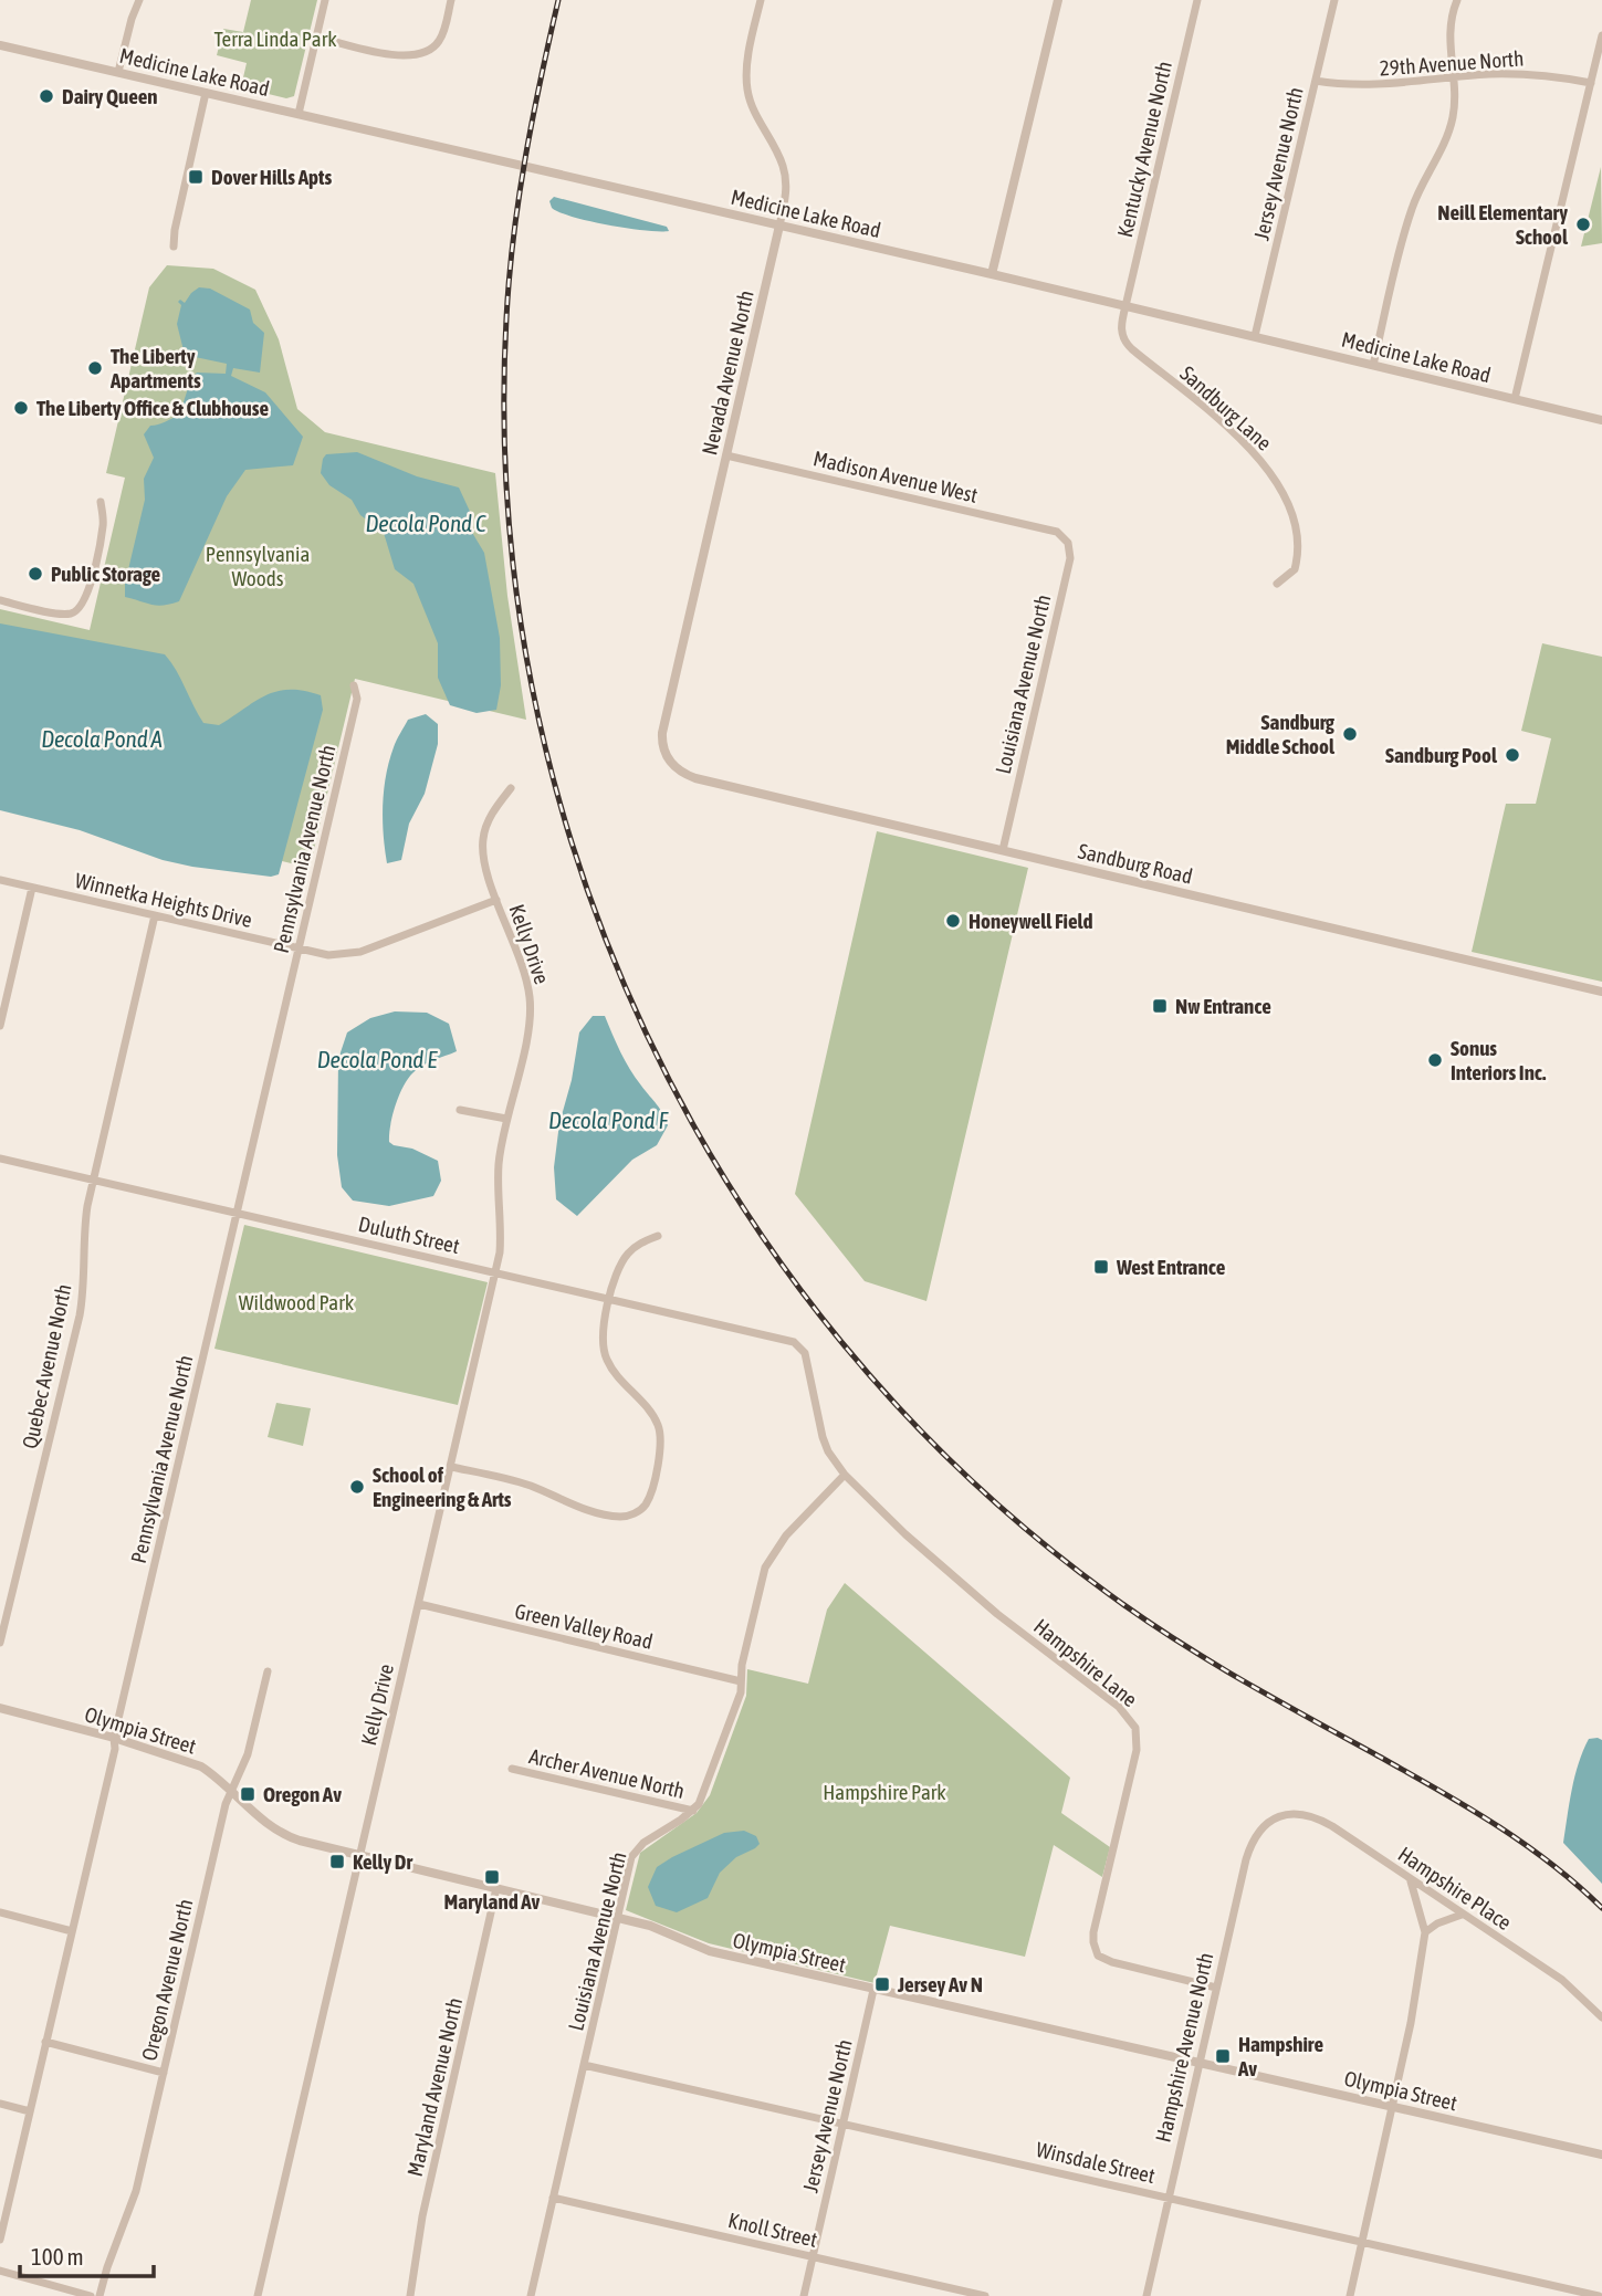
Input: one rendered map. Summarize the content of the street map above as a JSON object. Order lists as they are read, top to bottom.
{
  "streets": {
    "street": [
      "29th Avenue North",
      "Medicine Lake Road",
      "Kentucky Avenue North",
      "Jersey Avenue North",
      "Nevada Avenue North",
      "Sandburg Lane",
      "Madison Avenue West",
      "Louisiana Avenue North",
      "Pennsylvania Avenue North",
      "Sandburg Road",
      "Winnetka Heights Drive",
      "Kelly Drive",
      "Duluth Street",
      "Quebec Avenue North",
      "Green Valley Road",
      "Hampshire Lane",
      "Olympia Street",
      "Archer Avenue North",
      "Hampshire Place",
      "Oregon Avenue North",
      "Hampshire Avenue North",
      "Maryland Avenue North",
      "Winsdale Street",
      "Knoll Street"
    ]
  },
  "crossings": [
    ["29th Avenue North", "Jersey Avenue North"],
    ["Medicine Lake Road", "Kentucky Avenue North"],
    ["Medicine Lake Road", "Jersey Avenue North"],
    ["Medicine Lake Road", "Nevada Avenue North"],
    ["Medicine Lake Road", "Sandburg Lane"],
    ["Kentucky Avenue North", "Sandburg Lane"],
    ["Jersey Avenue North", "Olympia Street"],
    ["Jersey Avenue North", "Winsdale Street"],
    ["Jersey Avenue North", "Knoll Street"],
    ["Nevada Avenue North", "Madison Avenue West"],
    ["Nevada Avenue North", "Sandburg Road"],
    ["Madison Avenue West", "Louisiana Avenue North"],
    ["Louisiana Avenue North", "Sandburg Road"],
    ["Louisiana Avenue North", "Olympia Street"],
    ["Louisiana Avenue North", "Archer Avenue North"],
    ["Louisiana Avenue North", "Winsdale Street"],
    ["Louisiana Avenue North", "Knoll Street"],
    ["Pennsylvania Avenue North", "Winnetka Heights Drive"],
    ["Pennsylvania Avenue North", "Duluth Street"],
    ["Pennsylvania Avenue North", "Olympia Street"],
    ["Winnetka Heights Drive", "Kelly Drive"],
    ["Winnetka Heights Drive", "Quebec Avenue North"],
    ["Kelly Drive", "Duluth Street"],
    ["Kelly Drive", "Green Valley Road"],
    ["Kelly Drive", "Olympia Street"],
    ["Duluth Street", "Quebec Avenue North"],
    ["Duluth Street", "Hampshire Lane"],
    ["Hampshire Lane", "Hampshire Avenue North"],
    ["Olympia Street", "Oregon Avenue North"],
    ["Olympia Street", "Hampshire Avenue North"],
    ["Olympia Street", "Maryland Avenue North"],
    ["Hampshire Place", "Hampshire Avenue North"],
    ["Hampshire Avenue North", "Winsdale Street"]
  ],
  "water": [
    "Decola Pond C",
    "Decola Pond A",
    "Decola Pond E",
    "Decola Pond F"
  ],
  "parks": [
    "Terra Linda Park",
    "Pennsylvania Woods",
    "Wildwood Park",
    "Hampshire Park"
  ],
  "places": {
    "other": [
      "Dairy Queen",
      "Neill Elementary School",
      "The Liberty Apartments",
      "The Liberty Office & Clubhouse",
      "Public Storage",
      "Sandburg Middle School",
      "Sandburg Pool",
      "Honeywell Field",
      "Sonus Interiors Inc.",
      "School of Engineering & Arts"
    ],
    "transit": [
      "Dover Hills Apts",
      "Nw Entrance",
      "West Entrance",
      "Oregon Av",
      "Kelly Dr",
      "Maryland Av",
      "Jersey Av N",
      "Hampshire Av"
    ]
  },
  "scale_bar": "100 m"
}
